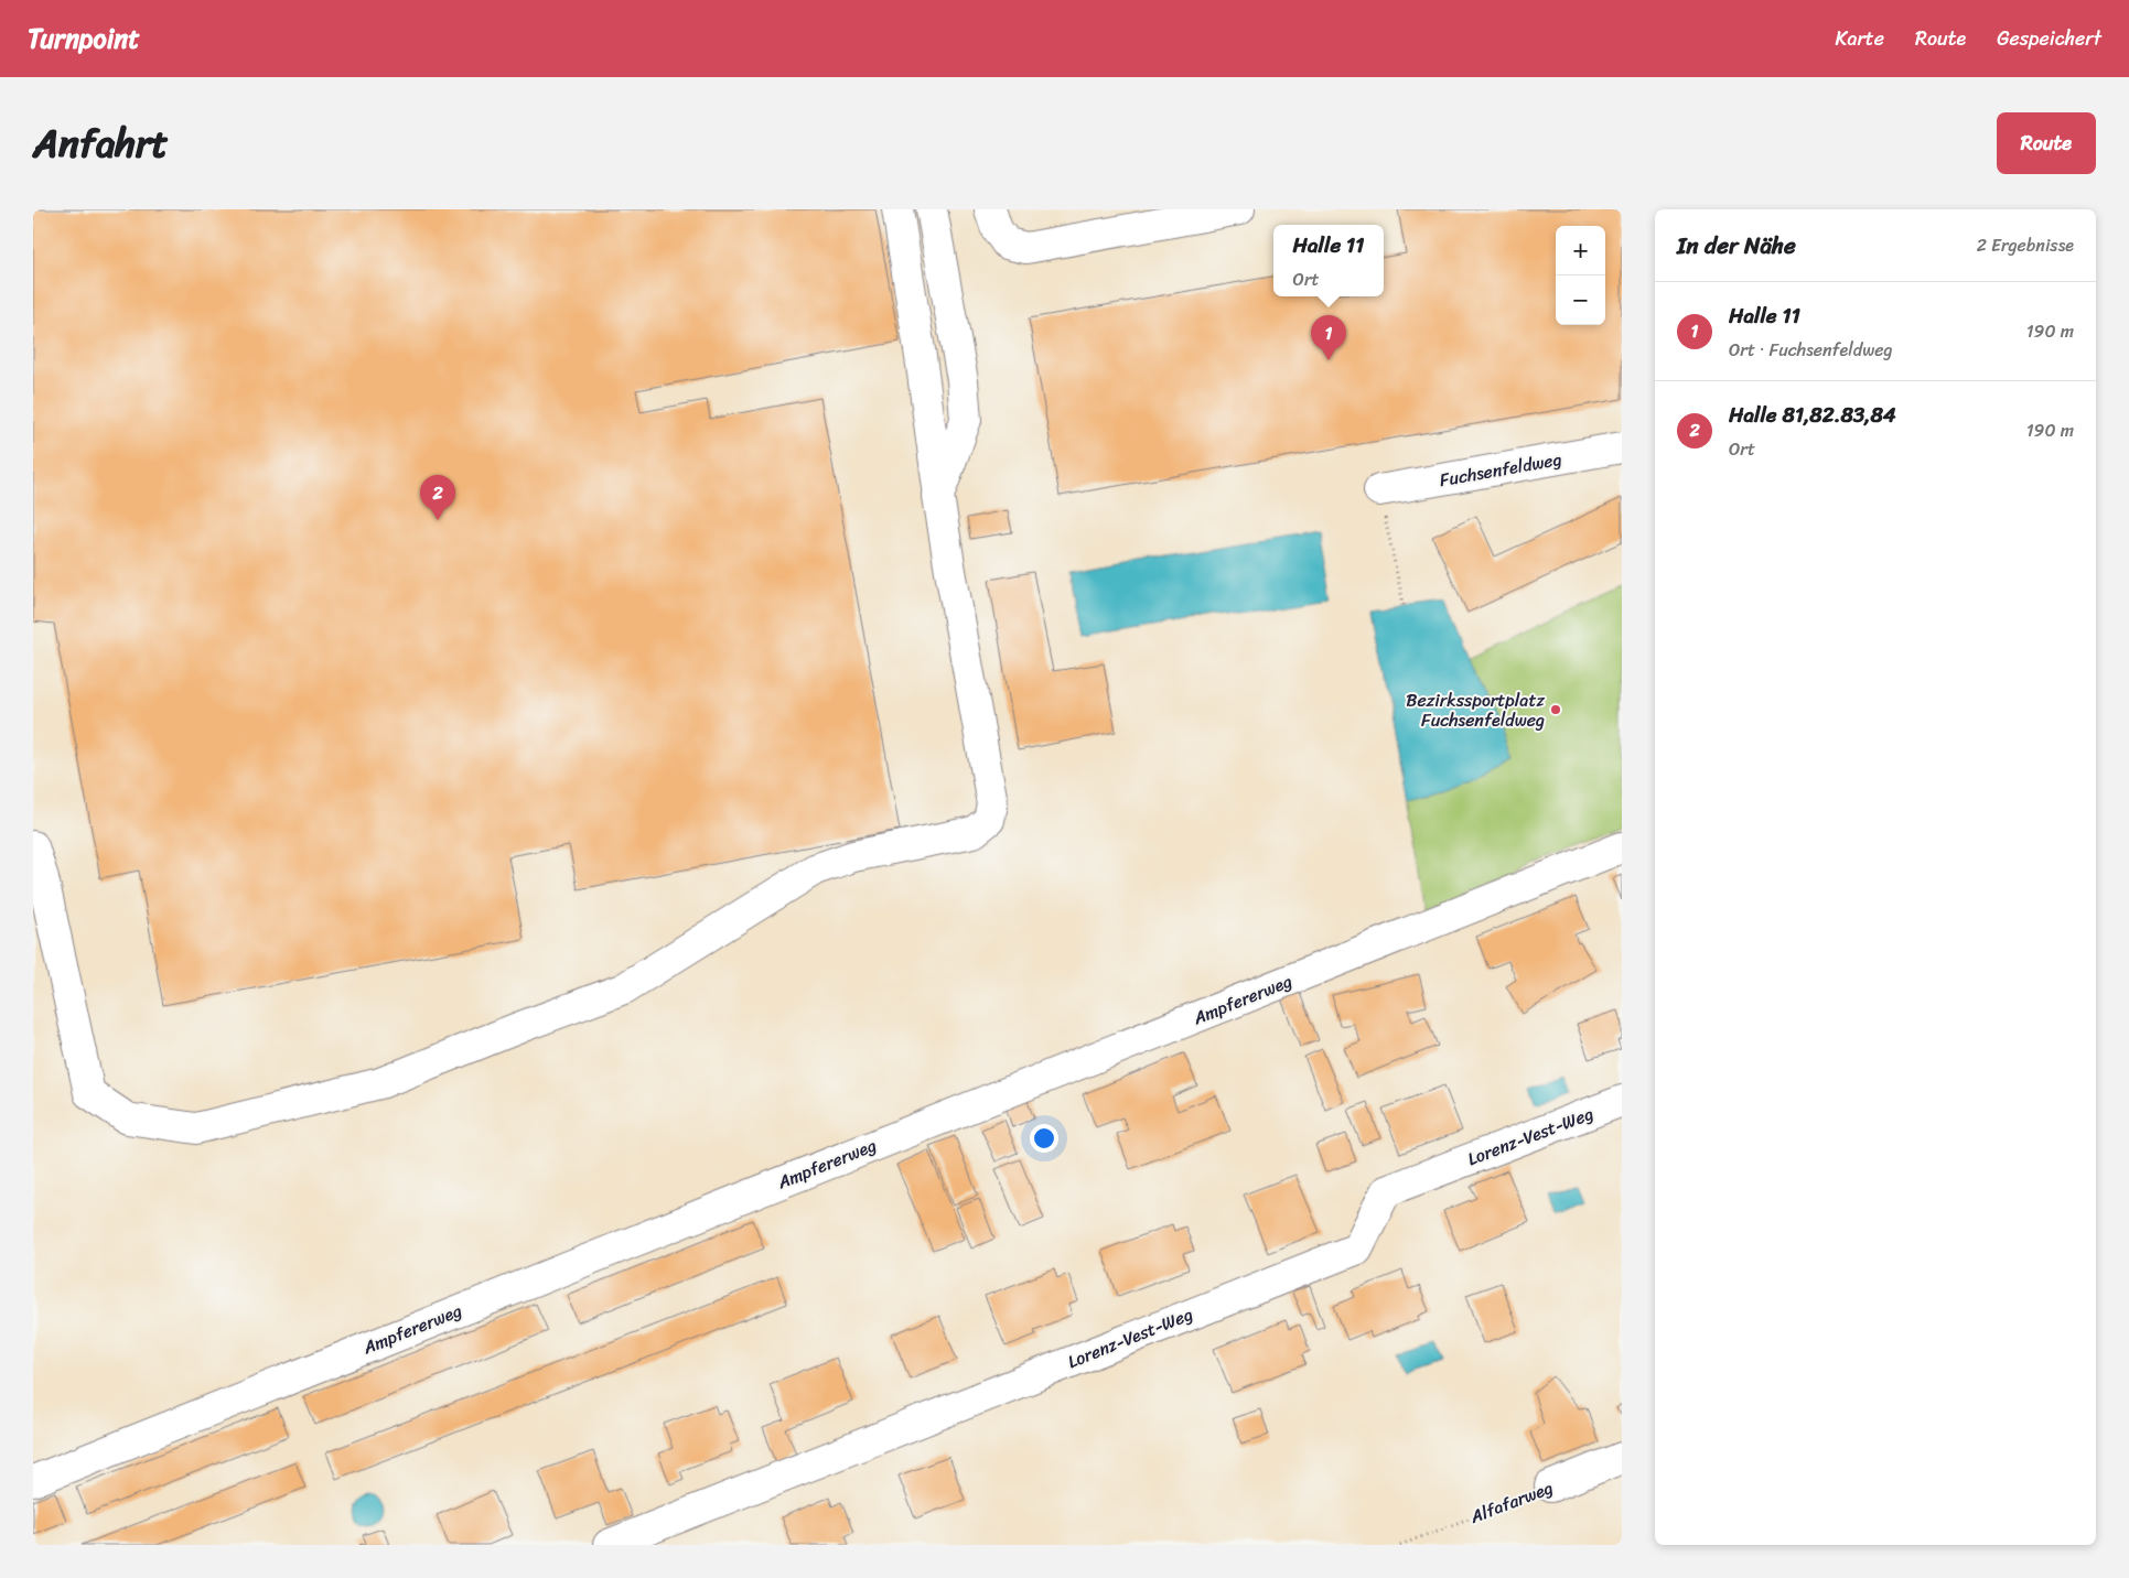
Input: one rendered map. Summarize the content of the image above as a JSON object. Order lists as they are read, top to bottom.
{
  "streets": {
    "street": [
      "Fuchsenfeldweg",
      "Ampfererweg",
      "Lorenz-Vest-Weg",
      "Alfafarweg"
    ]
  },
  "places": ["Bezirkssportplatz Fuchsenfeldweg"],
  "page": {
    "header": "Turnpoint",
    "nav": ["Karte", "Route", "Gespeichert"],
    "title": "Anfahrt",
    "buttons": "Route",
    "heading": ["In der Nähe", "2 Ergebnisse"],
    "popup": ["Halle 11", "Ort"],
    "map_buttons": ["+", "−"],
    "list": [
      {
        "mark": "1",
        "name": "Halle 11",
        "note": "Ort · Fuchsenfeldweg",
        "value": "190 m"
      },
      {
        "mark": "2",
        "name": "Halle 81,82.83,84",
        "note": "Ort",
        "value": "190 m"
      }
    ],
    "pins": ["1", "2"]
  }
}
